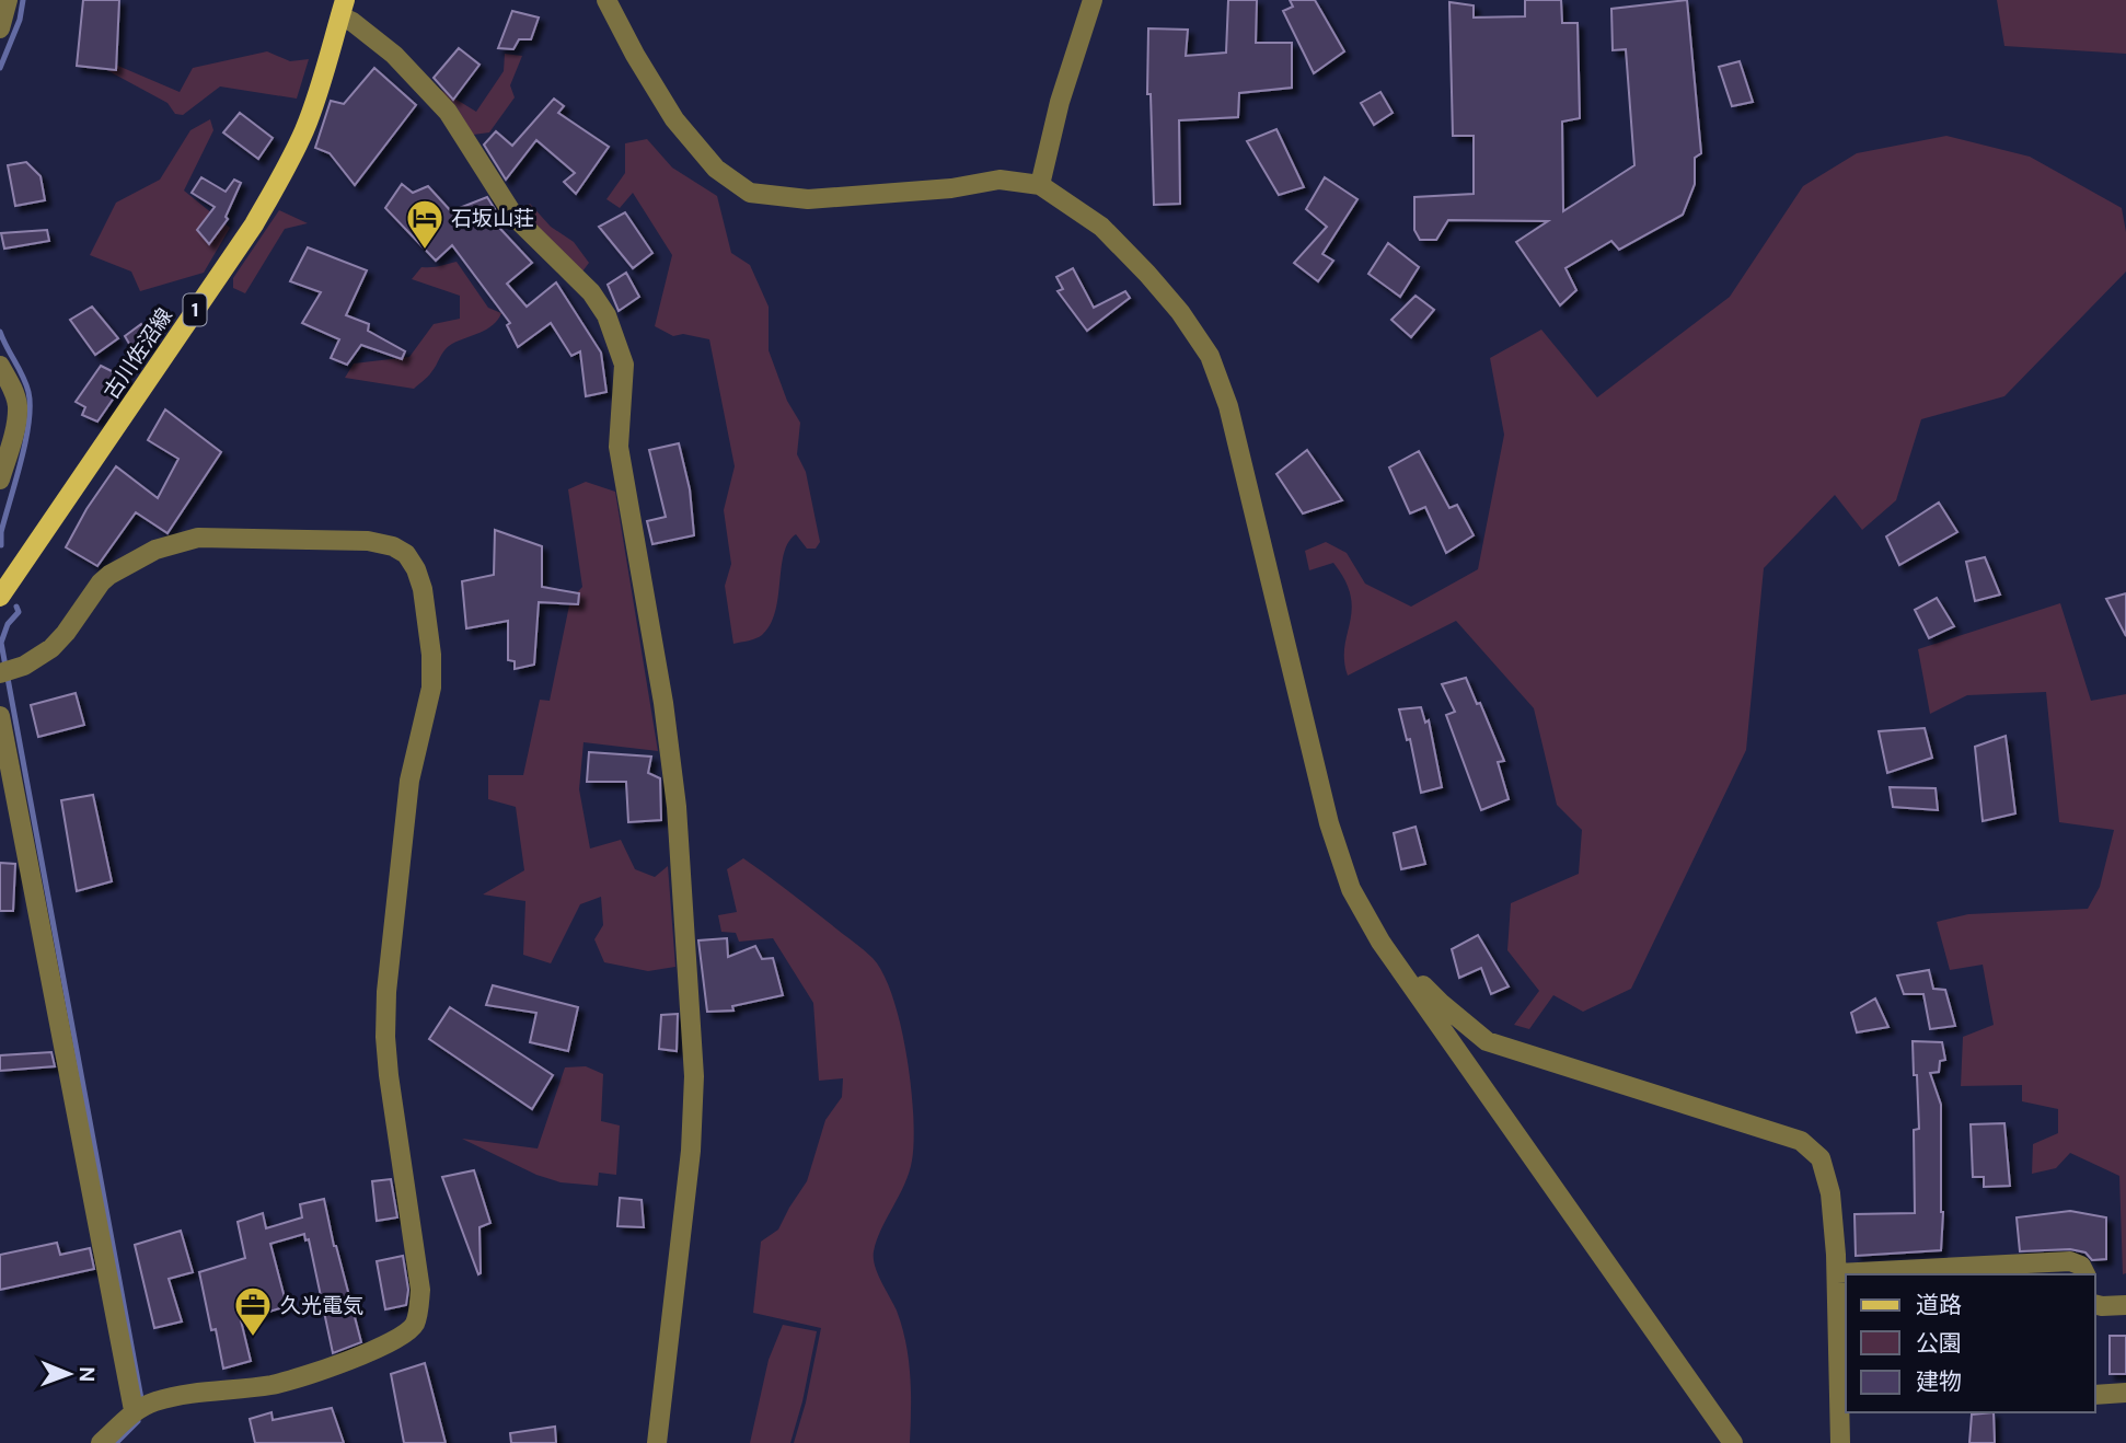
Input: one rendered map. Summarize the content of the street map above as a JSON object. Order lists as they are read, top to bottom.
{
  "streets": {
    "main road": ["1", "古川佐沼線"]
  },
  "places": {
    "hotel": ["石坂山荘"],
    "office": ["久光電気"]
  },
  "legend": ["道路", "公園", "建物"],
  "north": "right"
}
